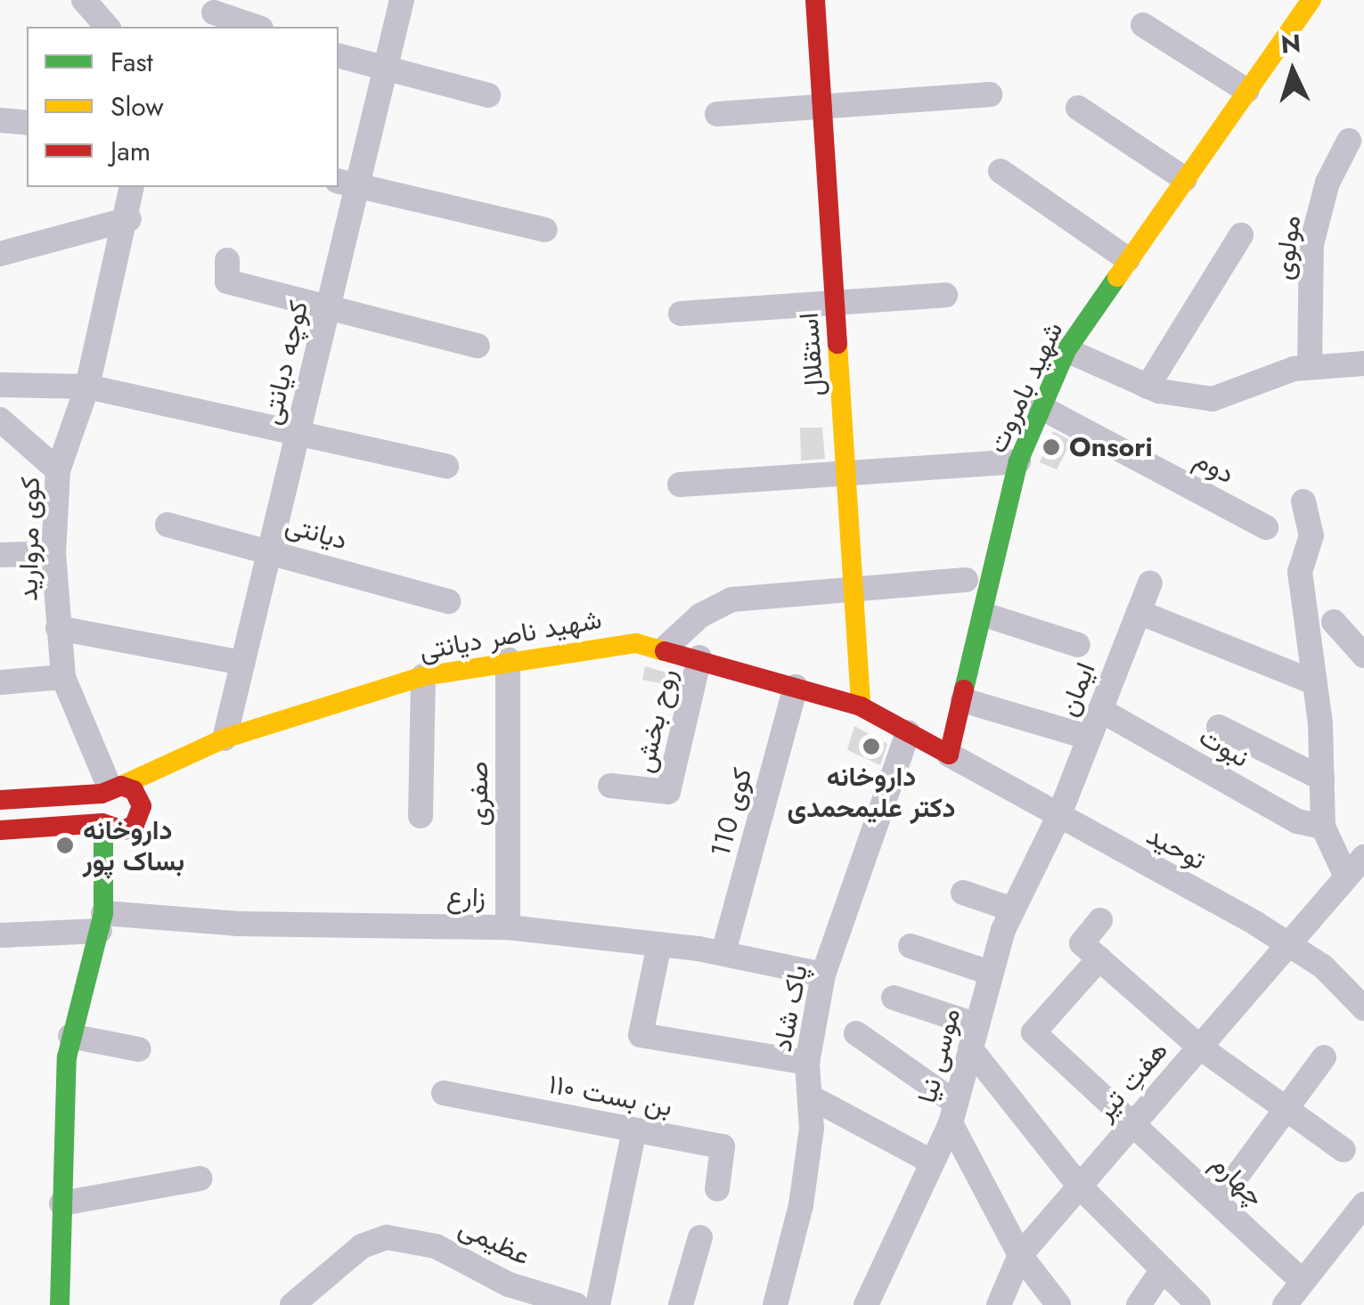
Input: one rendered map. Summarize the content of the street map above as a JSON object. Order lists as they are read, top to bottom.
{
  "streets": {
    "main road": ["استقلال", "شهید بامروت", "شهید ناصر دیانتی"],
    "street": [
      "مولوی",
      "کوچه دیانتی",
      "دوم",
      "دیانتی",
      "کوی مروارید",
      "ایمان",
      "روح بخش",
      "نبوت",
      "صفری",
      "کوی 110",
      "توحید",
      "زارع",
      "پاک شاد",
      "موسی نیا",
      "هفتِ تیر",
      "بن بست ۱۱۰",
      "چهارم",
      "عظیمی"
    ]
  },
  "crossings": [
    ["استقلال", "شهید ناصر دیانتی"],
    ["کوچه دیانتی", "دیانتی"],
    ["کوچه دیانتی", "شهید ناصر دیانتی"],
    ["شهید بامروت", "دوم"],
    ["شهید بامروت", "شهید ناصر دیانتی"],
    ["شهید بامروت", "توحید"],
    ["کوی مروارید", "شهید ناصر دیانتی"],
    ["شهید ناصر دیانتی", "روح بخش"],
    ["شهید ناصر دیانتی", "صفری"],
    ["شهید ناصر دیانتی", "کوی 110"],
    ["شهید ناصر دیانتی", "توحید"],
    ["شهید ناصر دیانتی", "زارع"],
    ["شهید ناصر دیانتی", "پاک شاد"],
    ["ایمان", "نبوت"],
    ["ایمان", "توحید"],
    ["ایمان", "موسی نیا"],
    ["صفری", "زارع"],
    ["کوی 110", "زارع"],
    ["توحید", "موسی نیا"],
    ["توحید", "هفتِ تیر"],
    ["زارع", "پاک شاد"],
    ["هفتِ تیر", "چهارم"]
  ],
  "places": ["Onsori", "داروخانه دکتر علیمحمدی", "داروخانه بساک پور"],
  "legend": ["Fast", "Slow", "Jam"],
  "north": "top"
}
